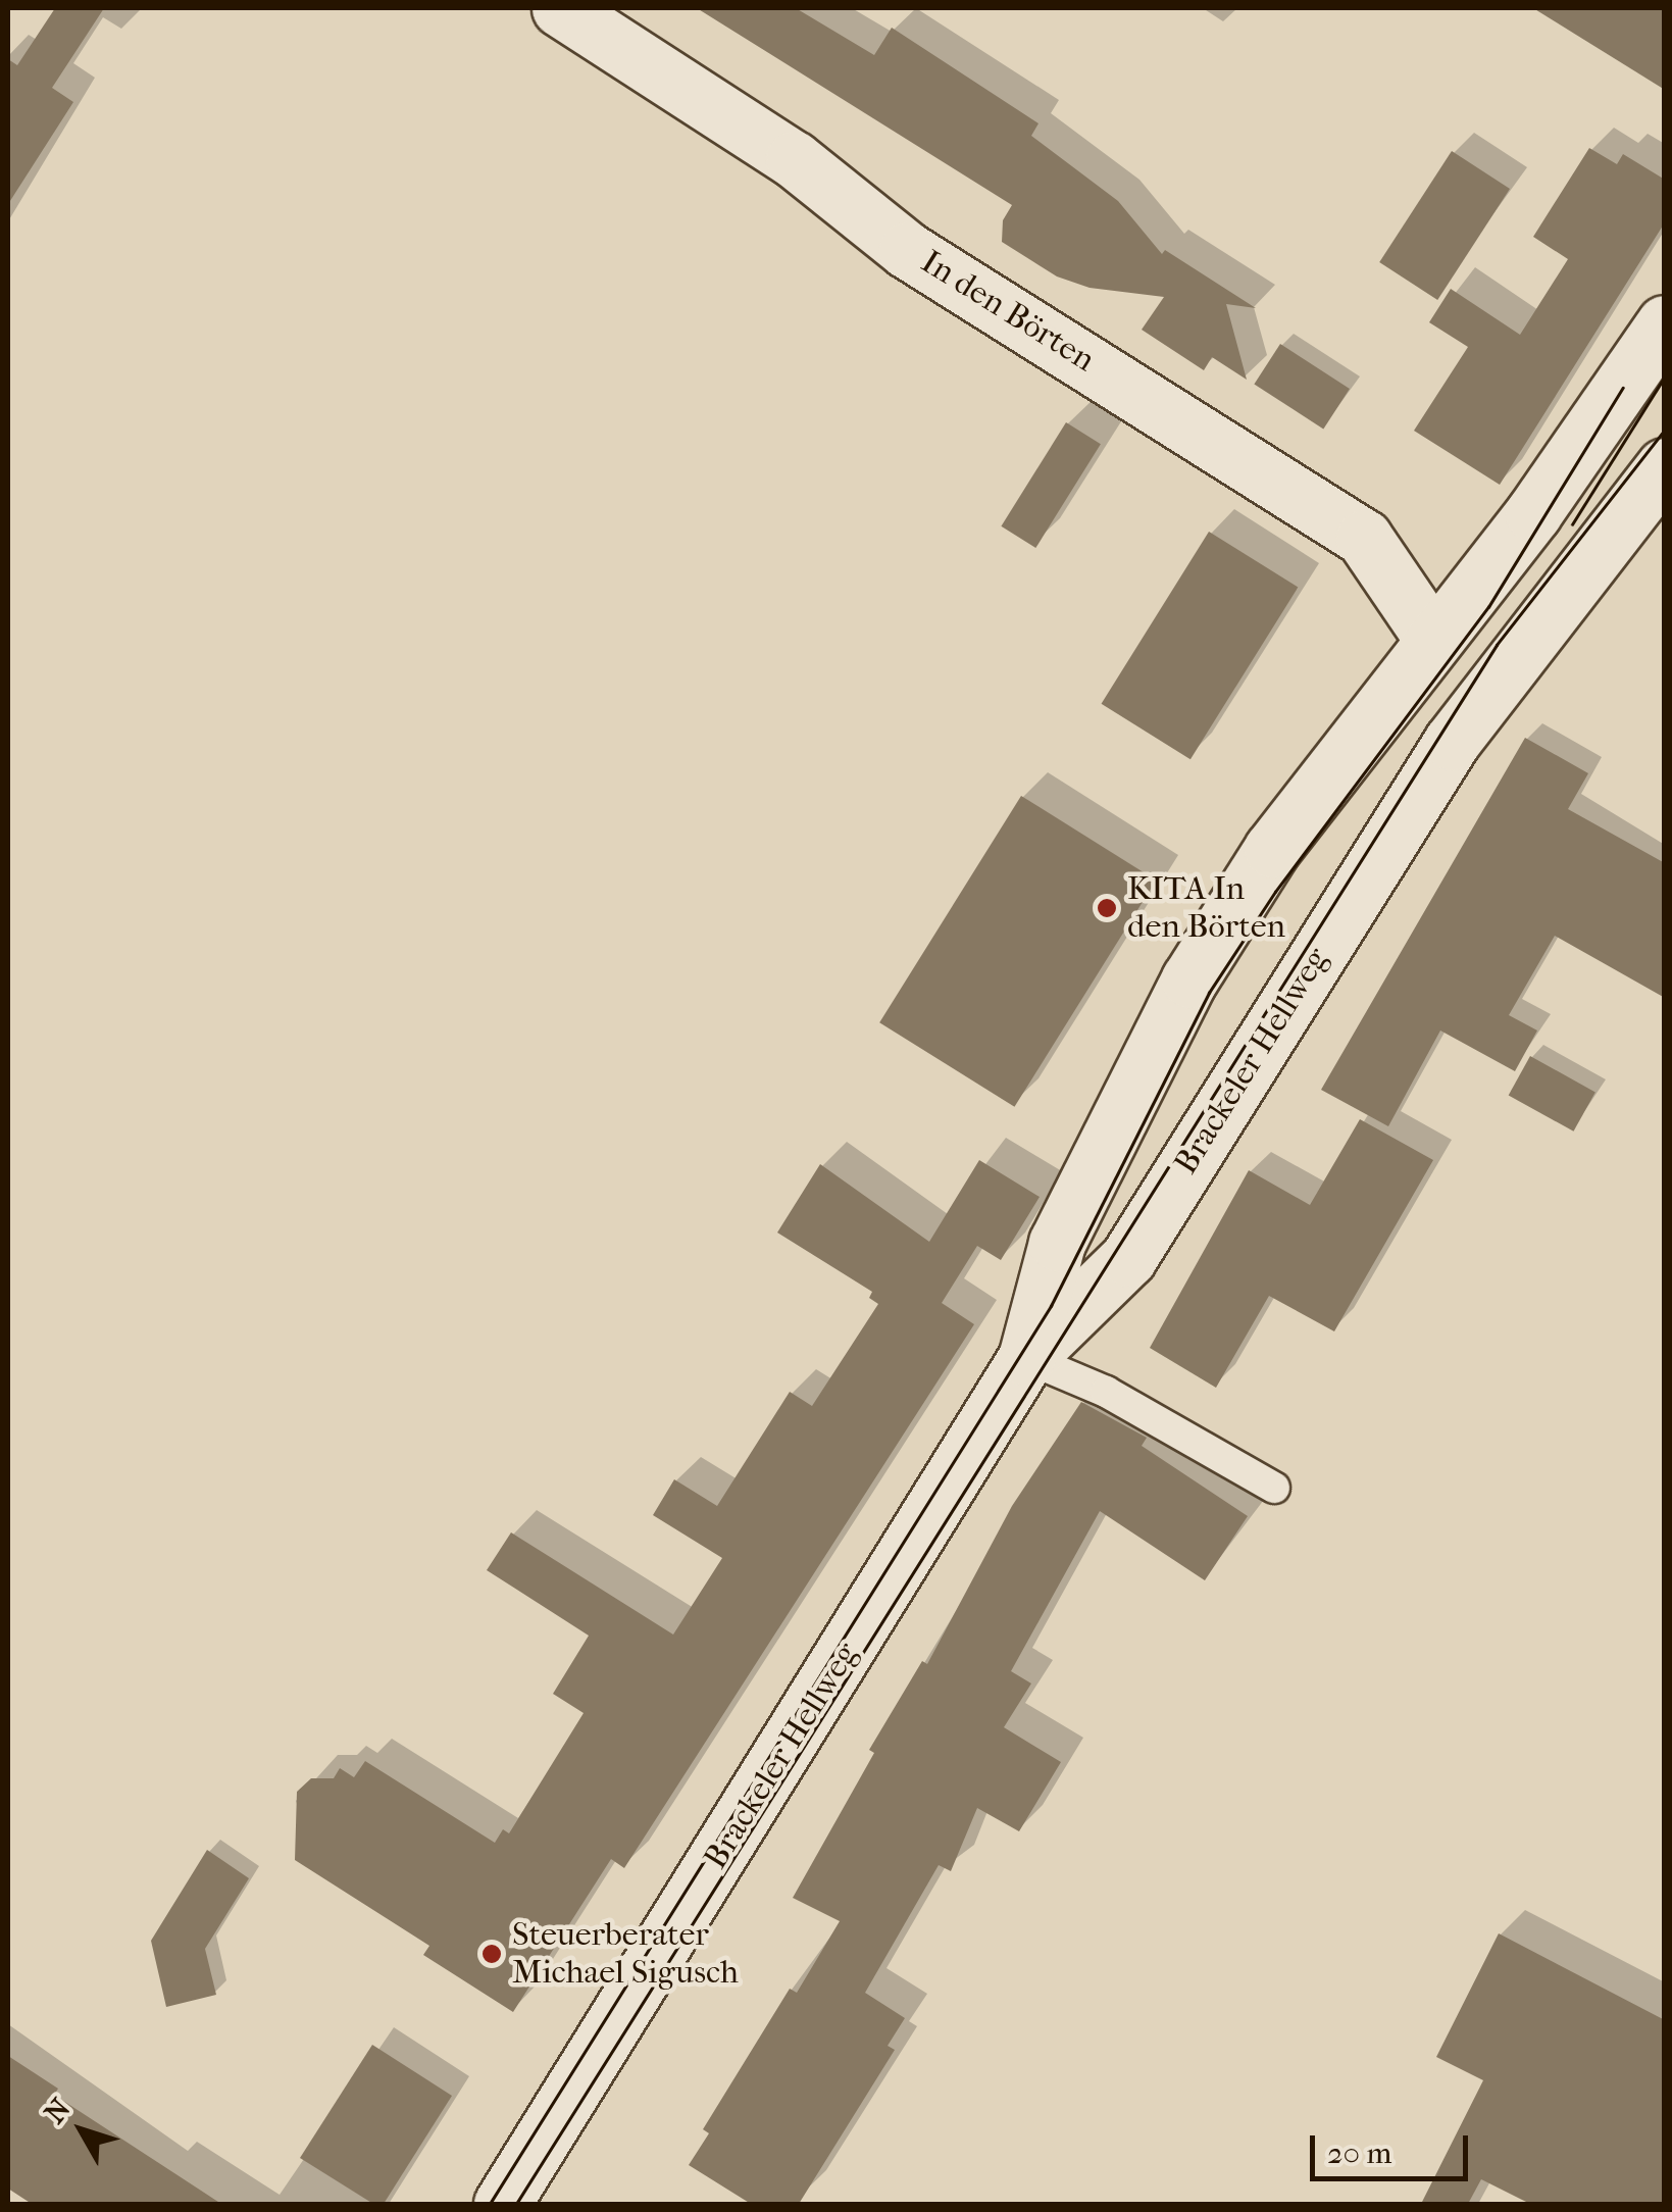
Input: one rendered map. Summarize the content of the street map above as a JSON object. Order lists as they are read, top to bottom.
{
  "streets": {
    "main road": ["In den Börten", "Brackeler Hellweg"]
  },
  "crossings": [
    ["In den Börten", "Brackeler Hellweg"]
  ],
  "places": ["KITA In den Börten", "Steuerberater Michael Sigusch"],
  "scale_bar": "20 m",
  "north": "top left"
}
